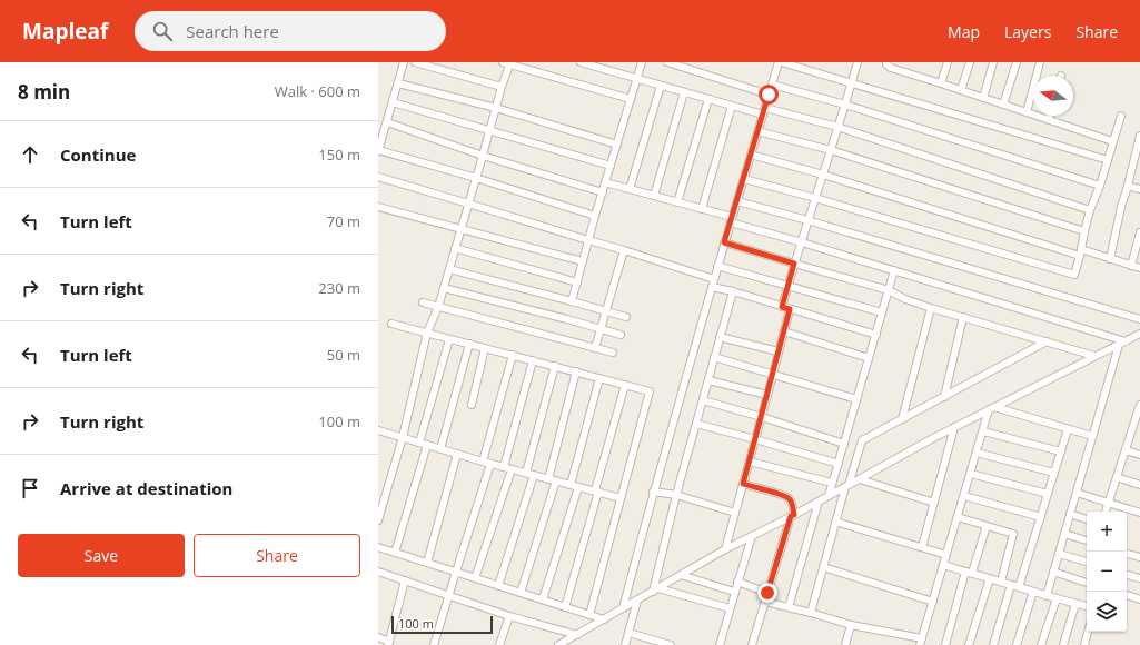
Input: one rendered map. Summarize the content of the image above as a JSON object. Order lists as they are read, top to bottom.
{
  "scale_bar": "100 m",
  "north": "left",
  "page": {
    "header": "Mapleaf",
    "search": "Search here",
    "nav": ["Map", "Layers", "Share"],
    "heading": ["8 min", "Walk · 600 m"],
    "list": [
      ["Continue", "150 m"],
      ["Turn left", "70 m"],
      ["Turn right", "230 m"],
      ["Turn left", "50 m"],
      ["Turn right", "100 m"],
      "Arrive at destination"
    ],
    "map_buttons": ["+", "−"],
    "buttons": ["Save", "Share"],
    "scale": "100 m"
  }
}
